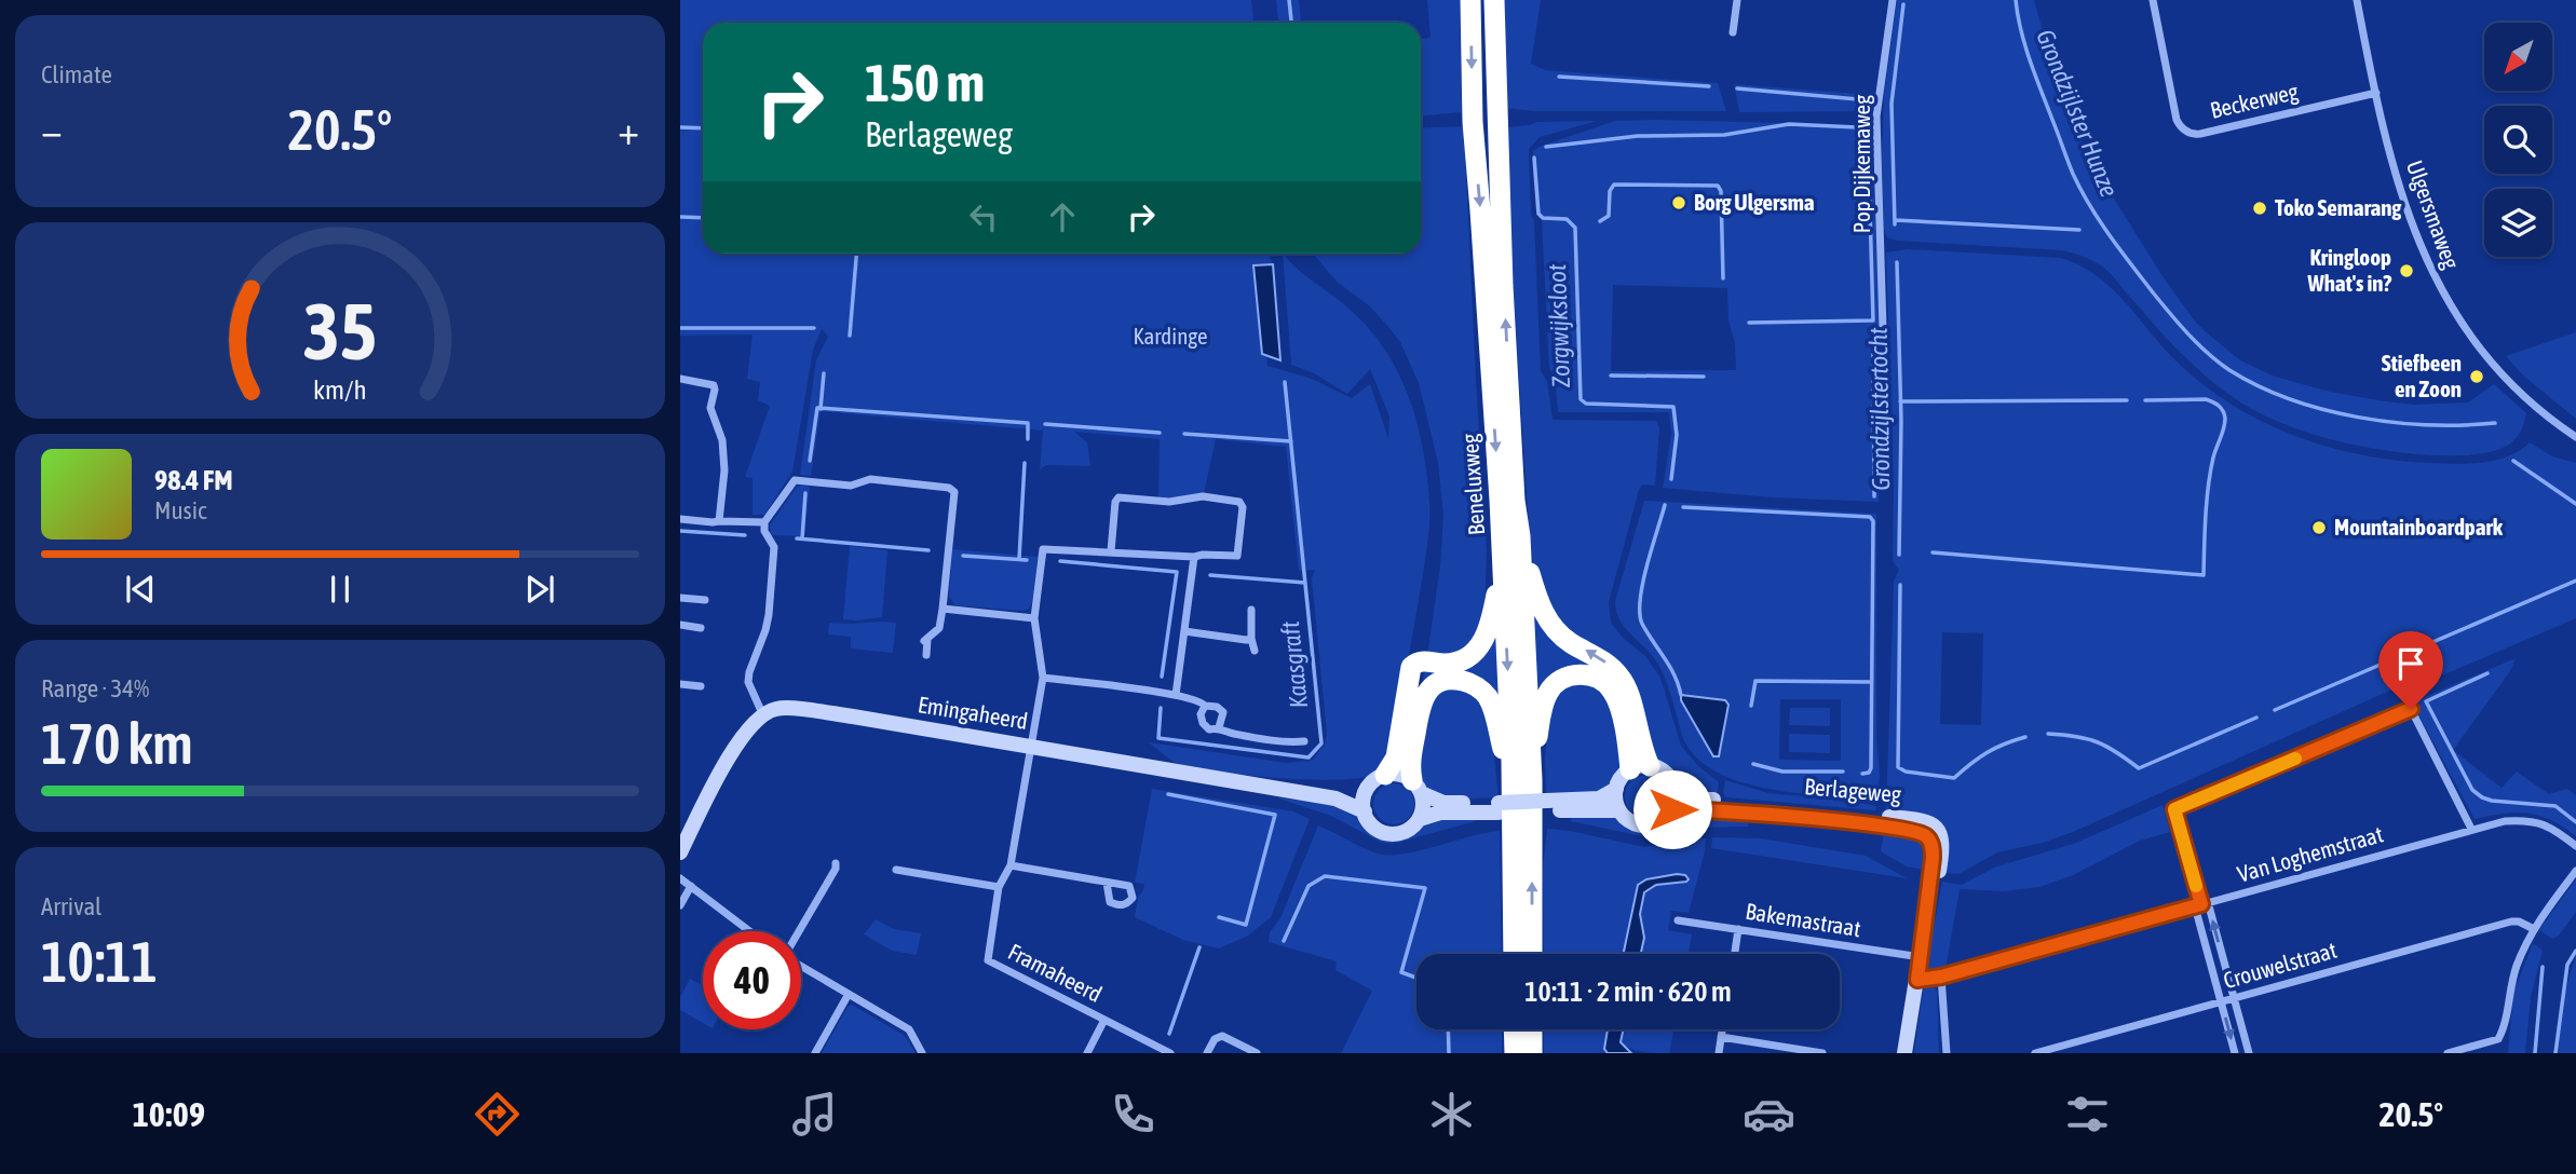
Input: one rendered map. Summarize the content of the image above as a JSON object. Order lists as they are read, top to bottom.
{
  "streets": {
    "highway": ["Beneluxweg"],
    "street": [
      "Beckerweg",
      "Pop Dijkemaweg",
      "Ulgersmaweg",
      "Emingaheerd",
      "Berlageweg",
      "Van Loghemstraat",
      "Bakemastraat",
      "Crouwelstraat",
      "Framaheerd"
    ]
  },
  "crossings": [
    ["Beckerweg", "Ulgersmaweg"],
    ["Emingaheerd", "Framaheerd"],
    ["Berlageweg", "Van Loghemstraat"],
    ["Berlageweg", "Bakemastraat"]
  ],
  "water": [
    "Grondzijlster Hunze",
    "Zorgwijksloot",
    "Grondzijlstertocht",
    "Kaasgraft"
  ],
  "parks": ["Kardinge"],
  "places": [
    "Borg Ulgersma",
    "Toko Semarang",
    "Kringloop What's in?",
    "Stiefbeen en Zoon",
    "Mountainboardpark"
  ],
  "north": "bottom left",
  "page": {
    "tile": [
      "Climate",
      ["Range · 34%", "170 km"],
      ["Arrival", "10:11"]
    ],
    "turn": ["150 m", "Berlageweg"],
    "heat": ["−", "20.5°", "+"],
    "song": ["98.4 FM", "Music"],
    "limit": "40",
    "trip": "10:11 · 2 min · 620 m",
    "tabs": ["10:09", "20.5°"],
    "gauge": ["35", "km/h"]
  }
}
